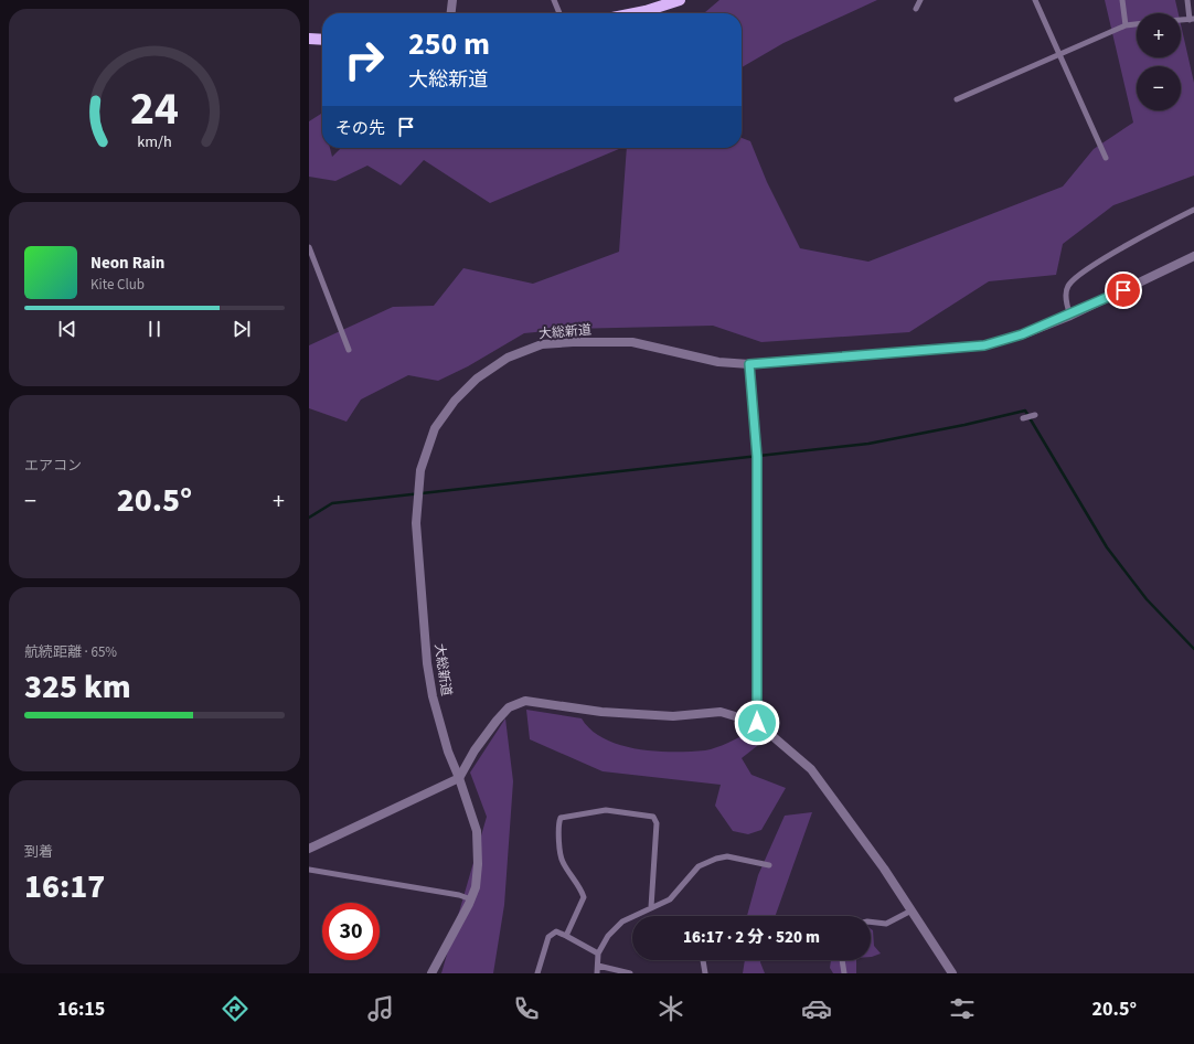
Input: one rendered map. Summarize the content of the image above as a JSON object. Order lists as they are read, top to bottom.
{
  "streets": {
    "street": ["大総新道"]
  },
  "page": {
    "map_buttons": ["+", "−"],
    "turn": ["250 m", "大総新道"],
    "then": "その先",
    "song": ["Neon Rain", "Kite Club"],
    "tile": [
      "エアコン",
      ["航続距離 · 65%", "325 km"],
      ["到着", "16:17"]
    ],
    "heat": ["−", "20.5°", "+"],
    "limit": "30",
    "trip": "16:17 · 2 分 · 520 m",
    "tabs": ["16:15", "20.5°"],
    "gauge": ["24", "km/h"]
  }
}
